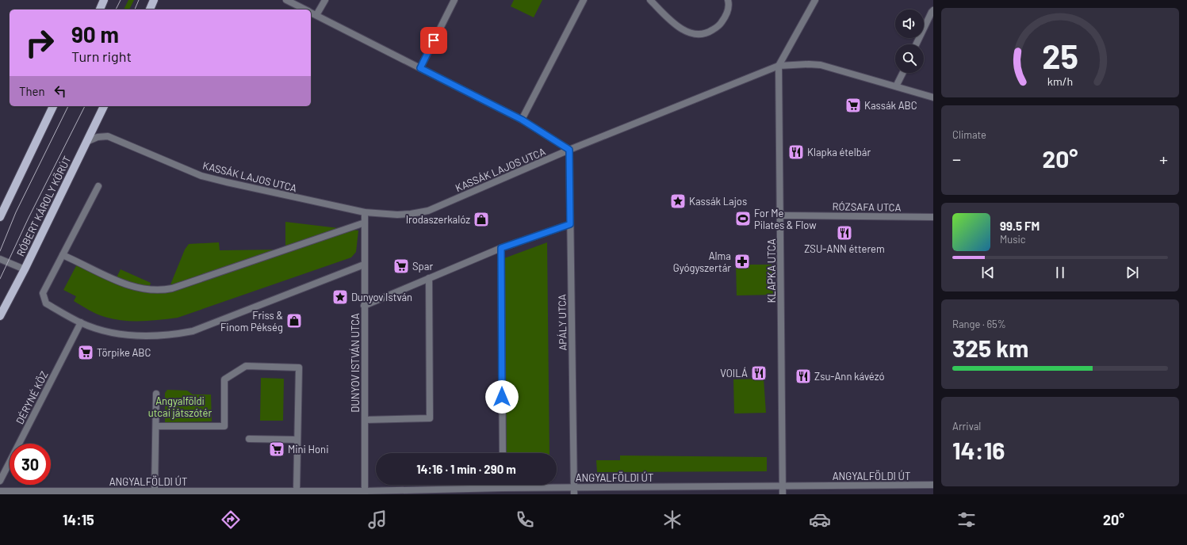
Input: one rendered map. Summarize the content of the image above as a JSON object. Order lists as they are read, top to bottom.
{
  "streets": {
    "main road": ["RÓBERT KÁROLY KÖRÚT"],
    "street": [
      "KASSÁK LAJOS UTCA",
      "RÓZSAFA UTCA",
      "KLAPKA UTCA",
      "APÁLY UTCA",
      "DUNYOV ISTVÁN UTCA",
      "DÉRYNÉ KÖZ",
      "ANGYALFÖLDI ÚT"
    ]
  },
  "crossings": [
    ["KASSÁK LAJOS UTCA", "RÓBERT KÁROLY KÖRÚT"],
    ["KASSÁK LAJOS UTCA", "KLAPKA UTCA"],
    ["KASSÁK LAJOS UTCA", "APÁLY UTCA"],
    ["KASSÁK LAJOS UTCA", "DUNYOV ISTVÁN UTCA"],
    ["RÓZSAFA UTCA", "KLAPKA UTCA"],
    ["KLAPKA UTCA", "ANGYALFÖLDI ÚT"],
    ["APÁLY UTCA", "ANGYALFÖLDI ÚT"],
    ["DUNYOV ISTVÁN UTCA", "ANGYALFÖLDI ÚT"]
  ],
  "parks": ["Angyalföldi utcai játszótér"],
  "places": {
    "supermarket": [
      "Kassák ABC",
      "Spar",
      "Törpike ABC",
      "Mini Honi"
    ],
    "restaurant": [
      "Klapka ételbár",
      "ZSU-ANN étterem",
      "VOILÁ",
      "Zsu-Ann kávézó"
    ],
    "place": ["Kassák Lajos", "Dunyov István"],
    "sports": ["For Me Pilates & Flow"],
    "shop": ["Irodaszerkalóz", "Friss & Finom Pékség"],
    "pharmacy": ["Alma Gyógyszertár"]
  },
  "page": {
    "turn": ["90 m", "Turn right"],
    "then": "Then",
    "tile": [
      "Climate",
      ["Range · 65%", "325 km"],
      ["Arrival", "14:16"]
    ],
    "heat": ["−", "20°", "+"],
    "song": ["99.5 FM", "Music"],
    "limit": "30",
    "trip": "14:16 · 1 min · 290 m",
    "tabs": ["14:15", "20°"],
    "gauge": ["25", "km/h"]
  }
}
